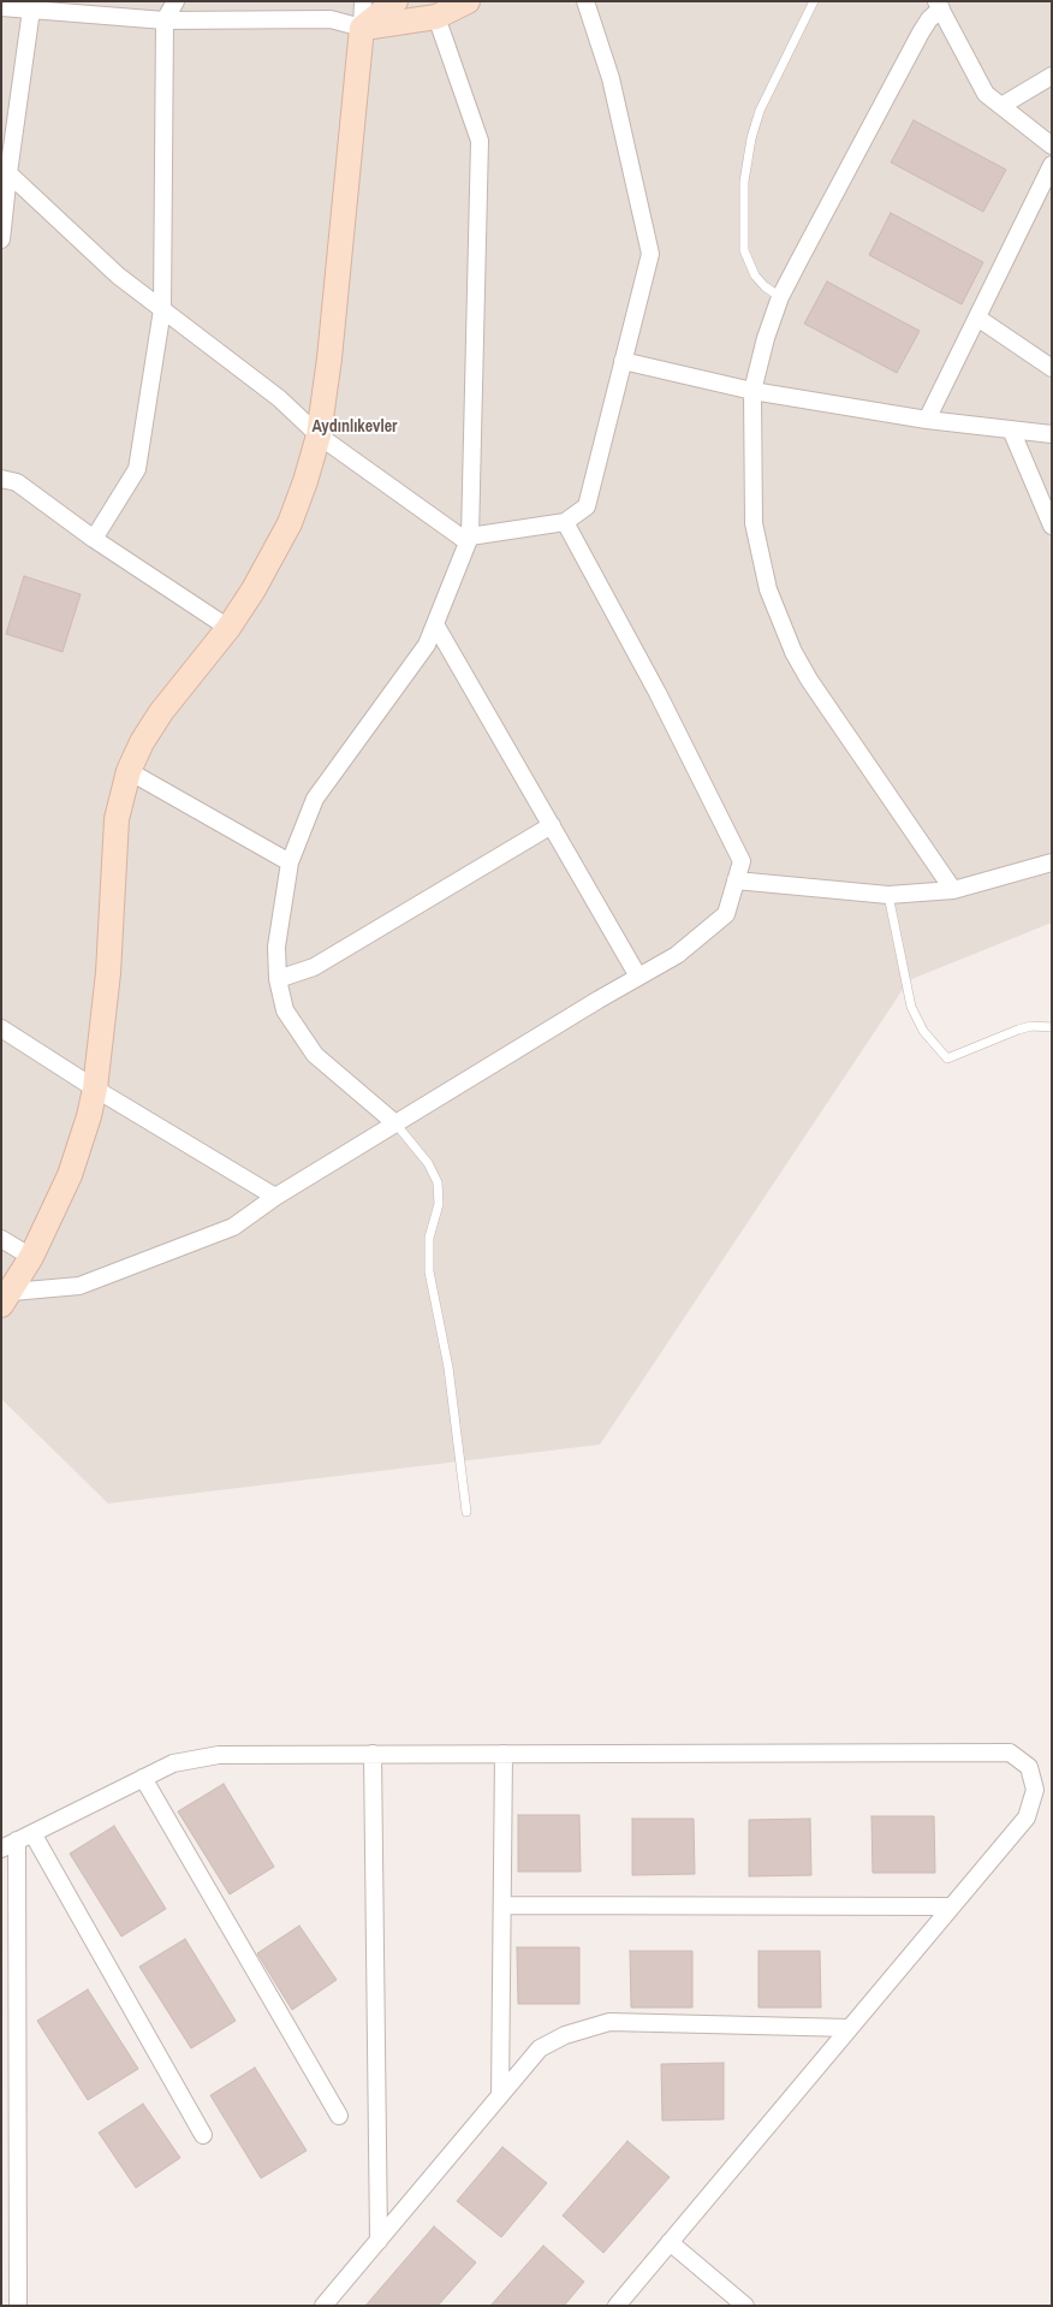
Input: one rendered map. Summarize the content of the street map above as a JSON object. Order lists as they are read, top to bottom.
{
  "districts": ["Aydınlıkevler"]
}
